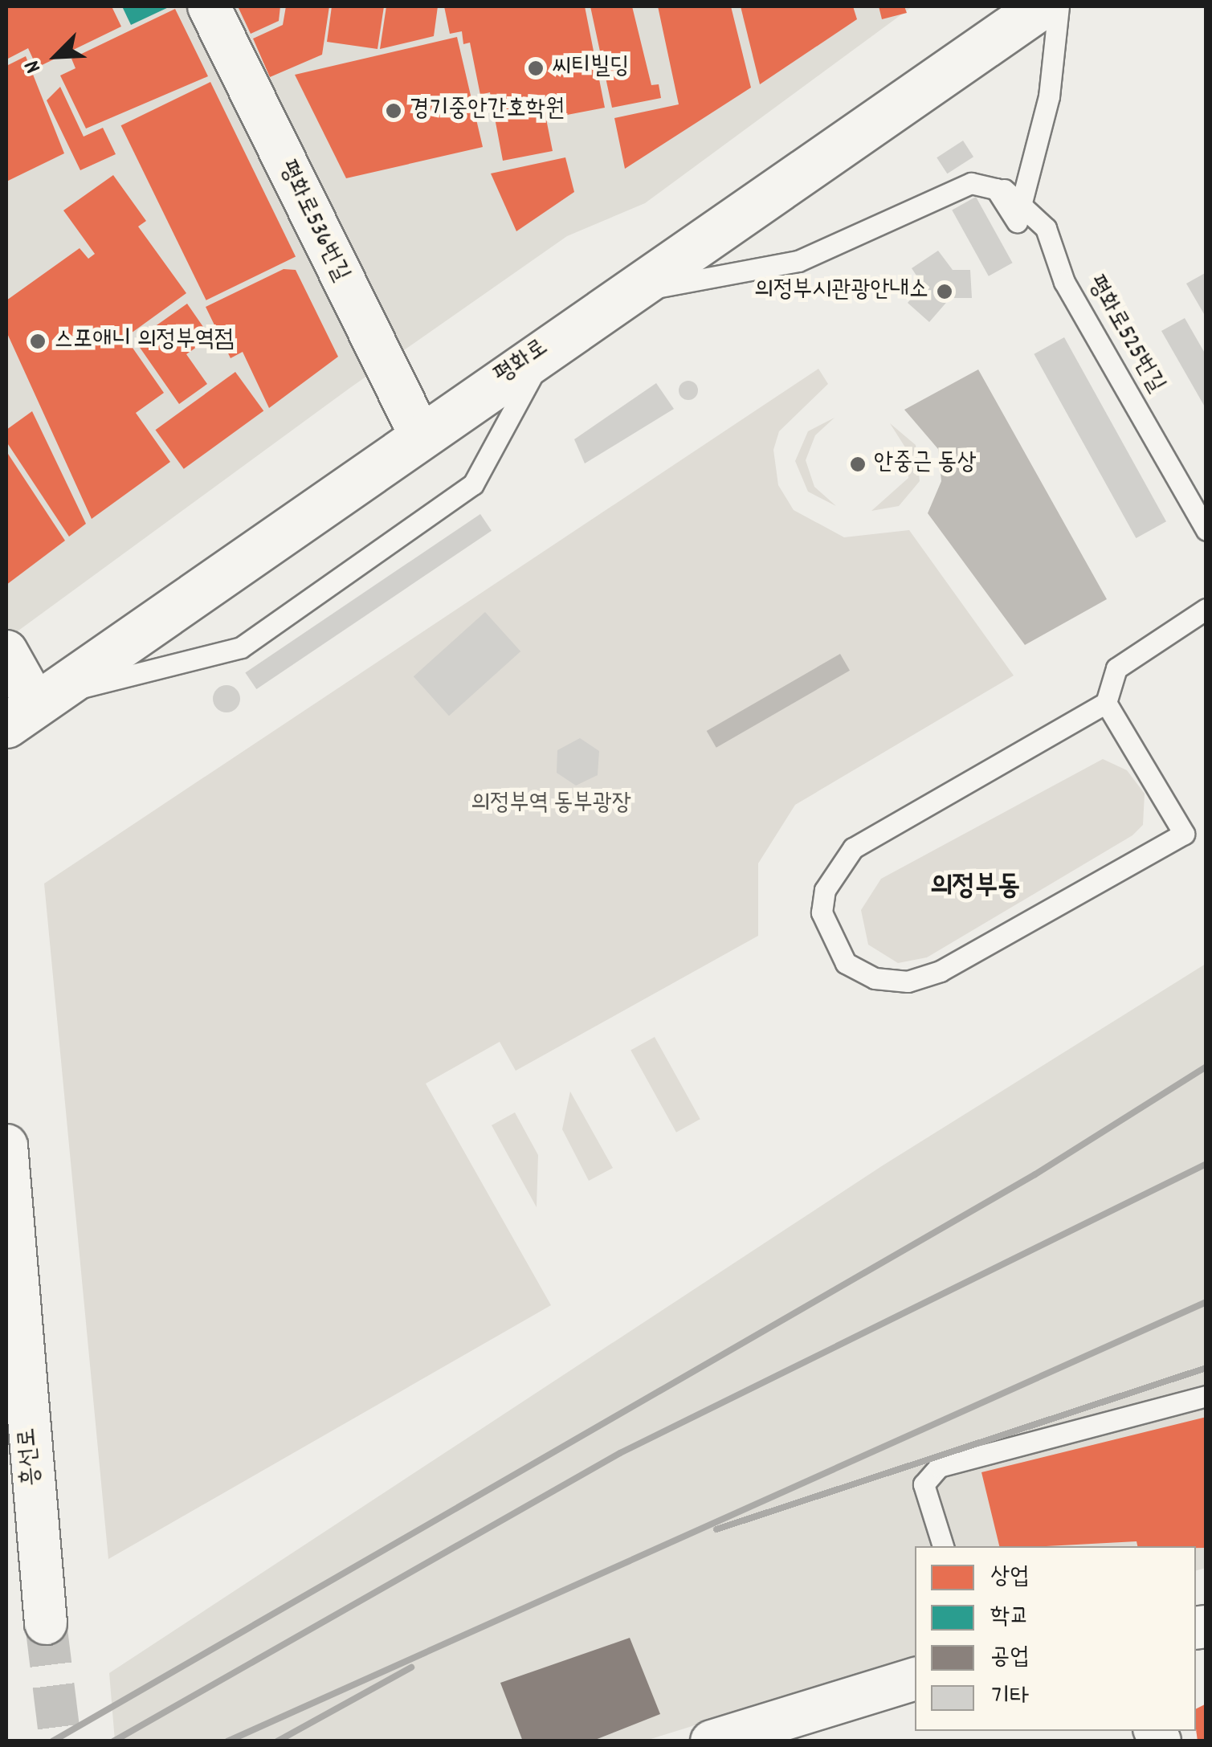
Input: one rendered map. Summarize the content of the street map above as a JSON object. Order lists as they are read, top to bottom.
{
  "streets": {
    "main road": ["평화로"],
    "street": ["평화로536번길", "흥선로"],
    "lane": ["평화로525번길"]
  },
  "crossings": [
    ["평화로536번길", "평화로"],
    ["평화로525번길", "평화로"]
  ],
  "districts": ["의정부동"],
  "parks": ["의정부역 동부광장"],
  "places": [
    "씨티빌딩",
    "경기중안간호학원",
    "의정부시관광안내소",
    "스포애니 의정부역점",
    "안중근 동상"
  ],
  "legend": [
    "상업",
    "학교",
    "공업",
    "기타"
  ],
  "north": "bottom left"
}
